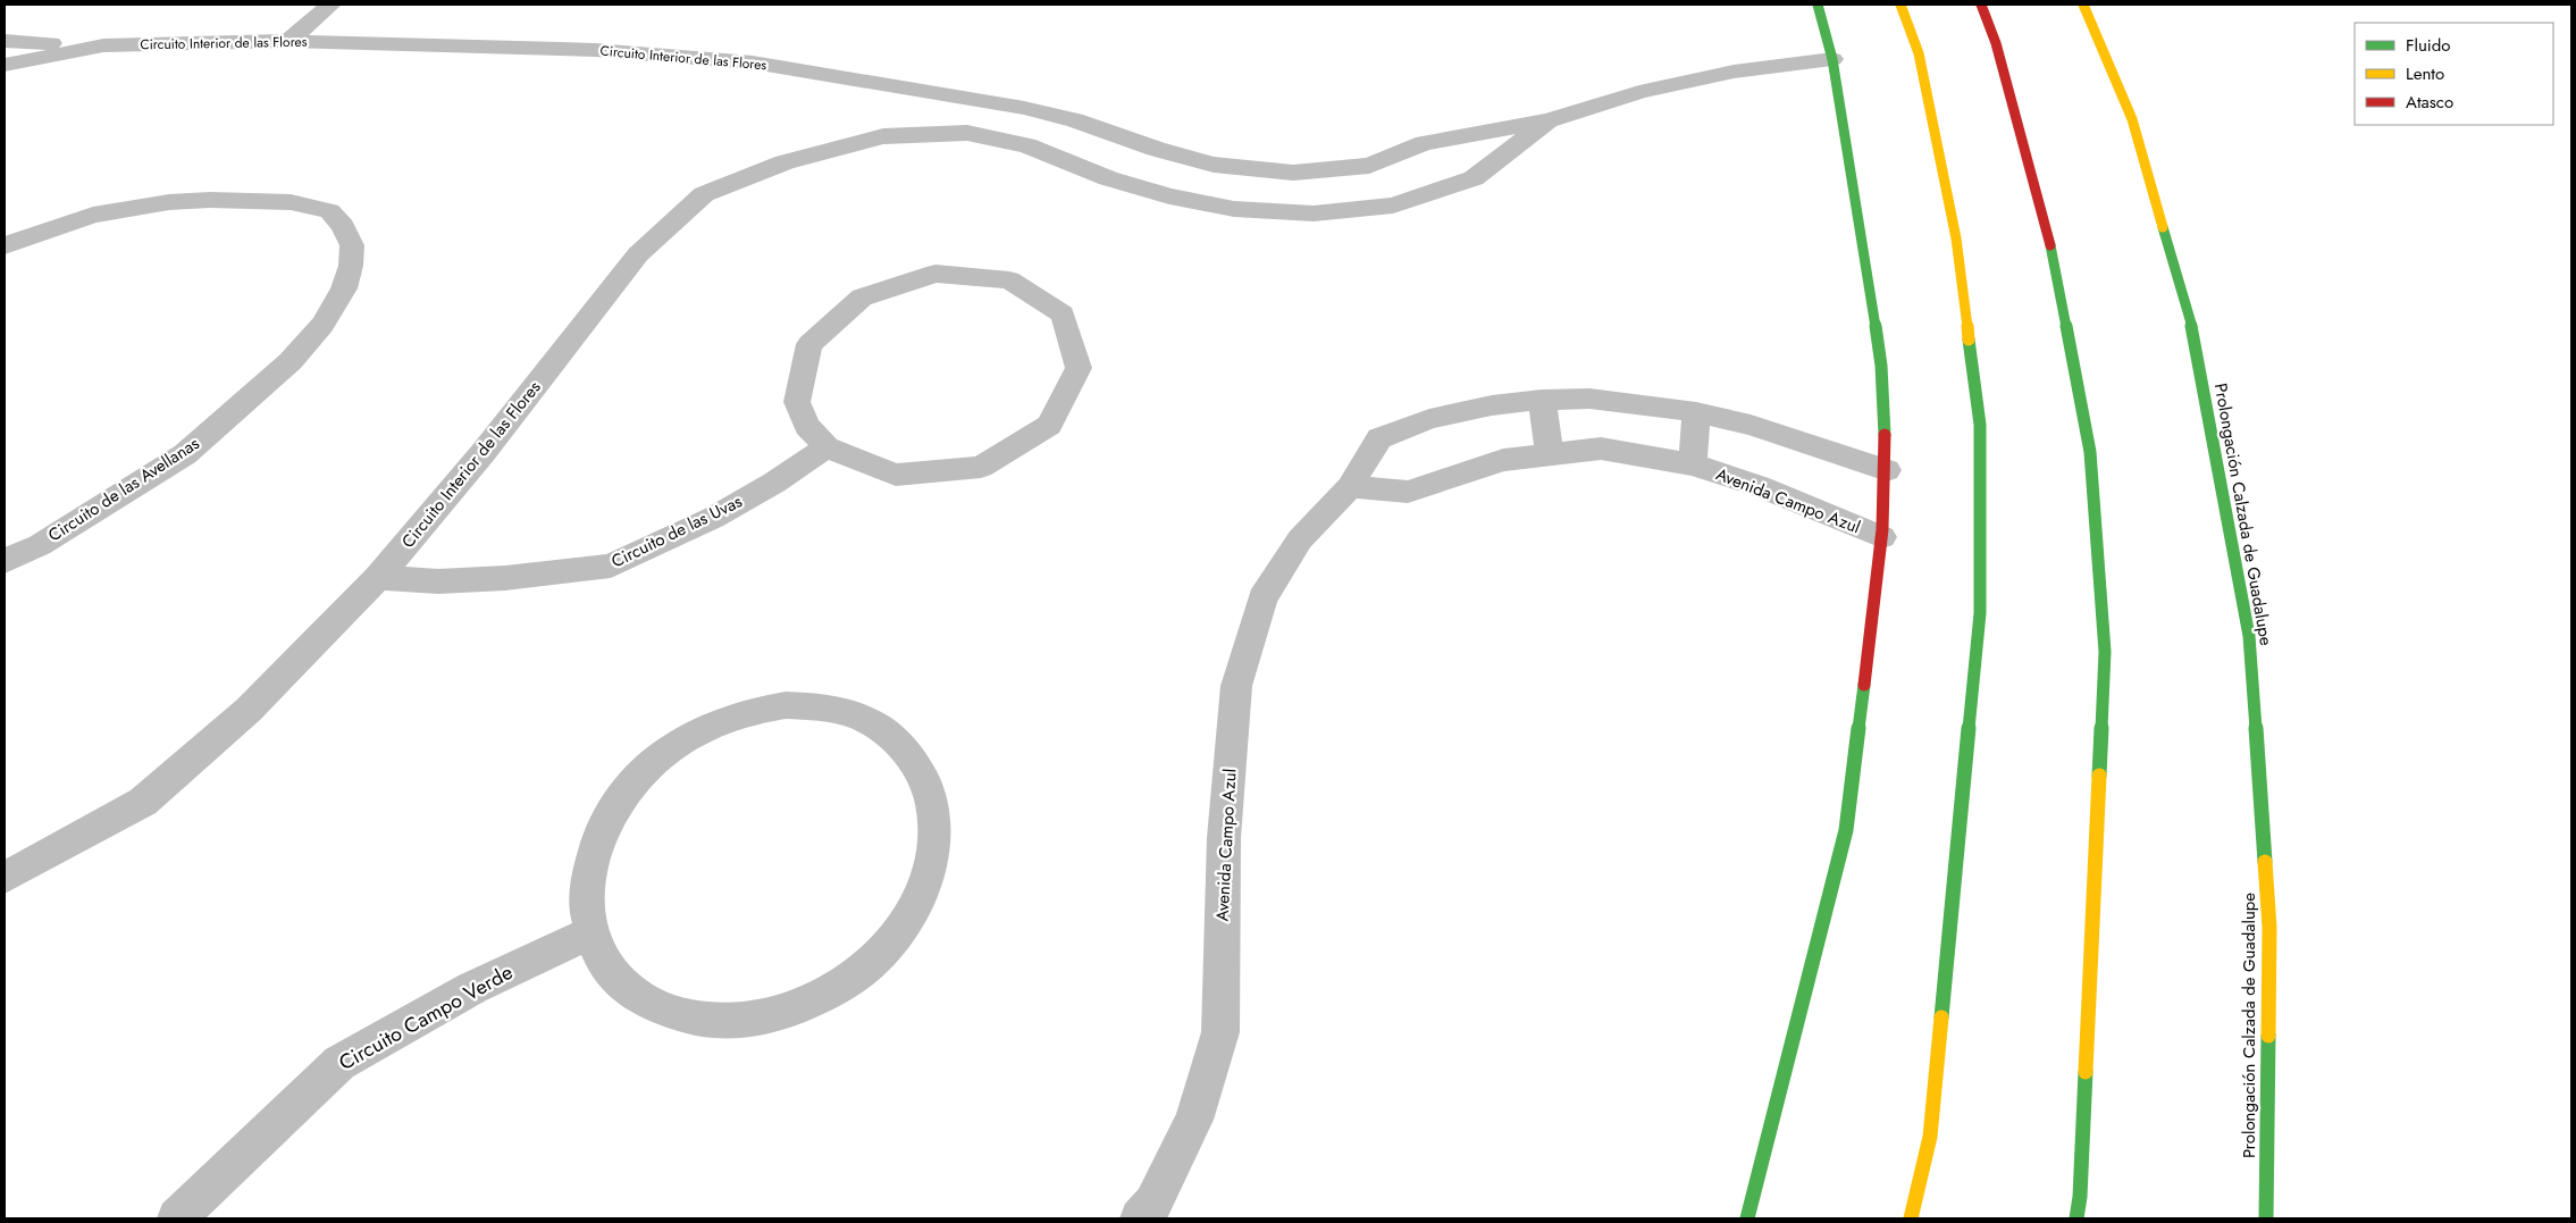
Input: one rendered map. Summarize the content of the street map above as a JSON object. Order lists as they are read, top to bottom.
{
  "streets": {
    "main road": ["Prolongación Calzada de Guadalupe"],
    "street": [
      "Circuito Interior de las Flores",
      "Circuito de las Avellanas",
      "Avenida Campo Azul",
      "Circuito de las Uvas",
      "Circuito Campo Verde"
    ]
  },
  "crossings": [
    ["Circuito Interior de las Flores", "Circuito de las Uvas"]
  ],
  "legend": ["Fluido", "Lento", "Atasco"]
}
